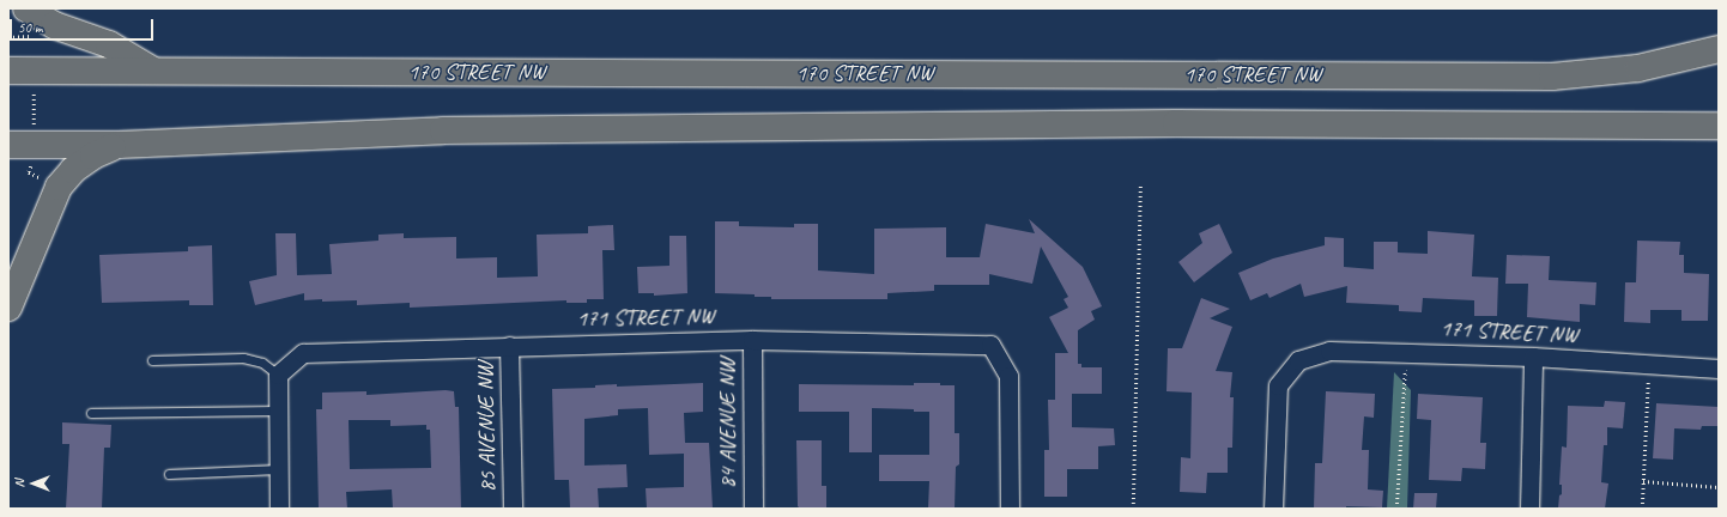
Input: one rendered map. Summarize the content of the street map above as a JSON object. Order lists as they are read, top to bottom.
{
  "streets": {
    "main road": ["170 STREET NW"],
    "street": ["171 STREET NW", "84 AVENUE NW", "85 AVENUE NW"]
  },
  "crossings": [
    ["171 STREET NW", "84 AVENUE NW"],
    ["171 STREET NW", "85 AVENUE NW"]
  ],
  "scale_bar": "50 m",
  "north": "left"
}
